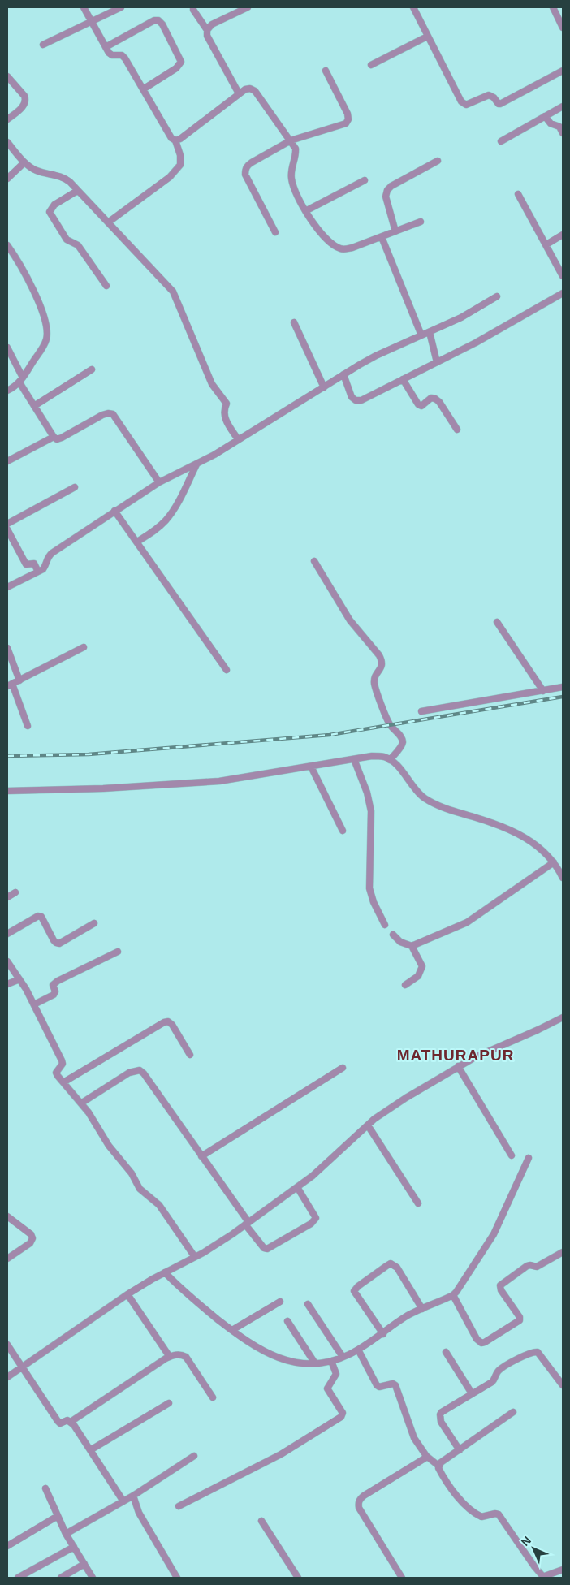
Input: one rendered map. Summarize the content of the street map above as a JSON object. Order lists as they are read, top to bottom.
{
  "districts": ["MATHURAPUR"],
  "north": "top left"
}
